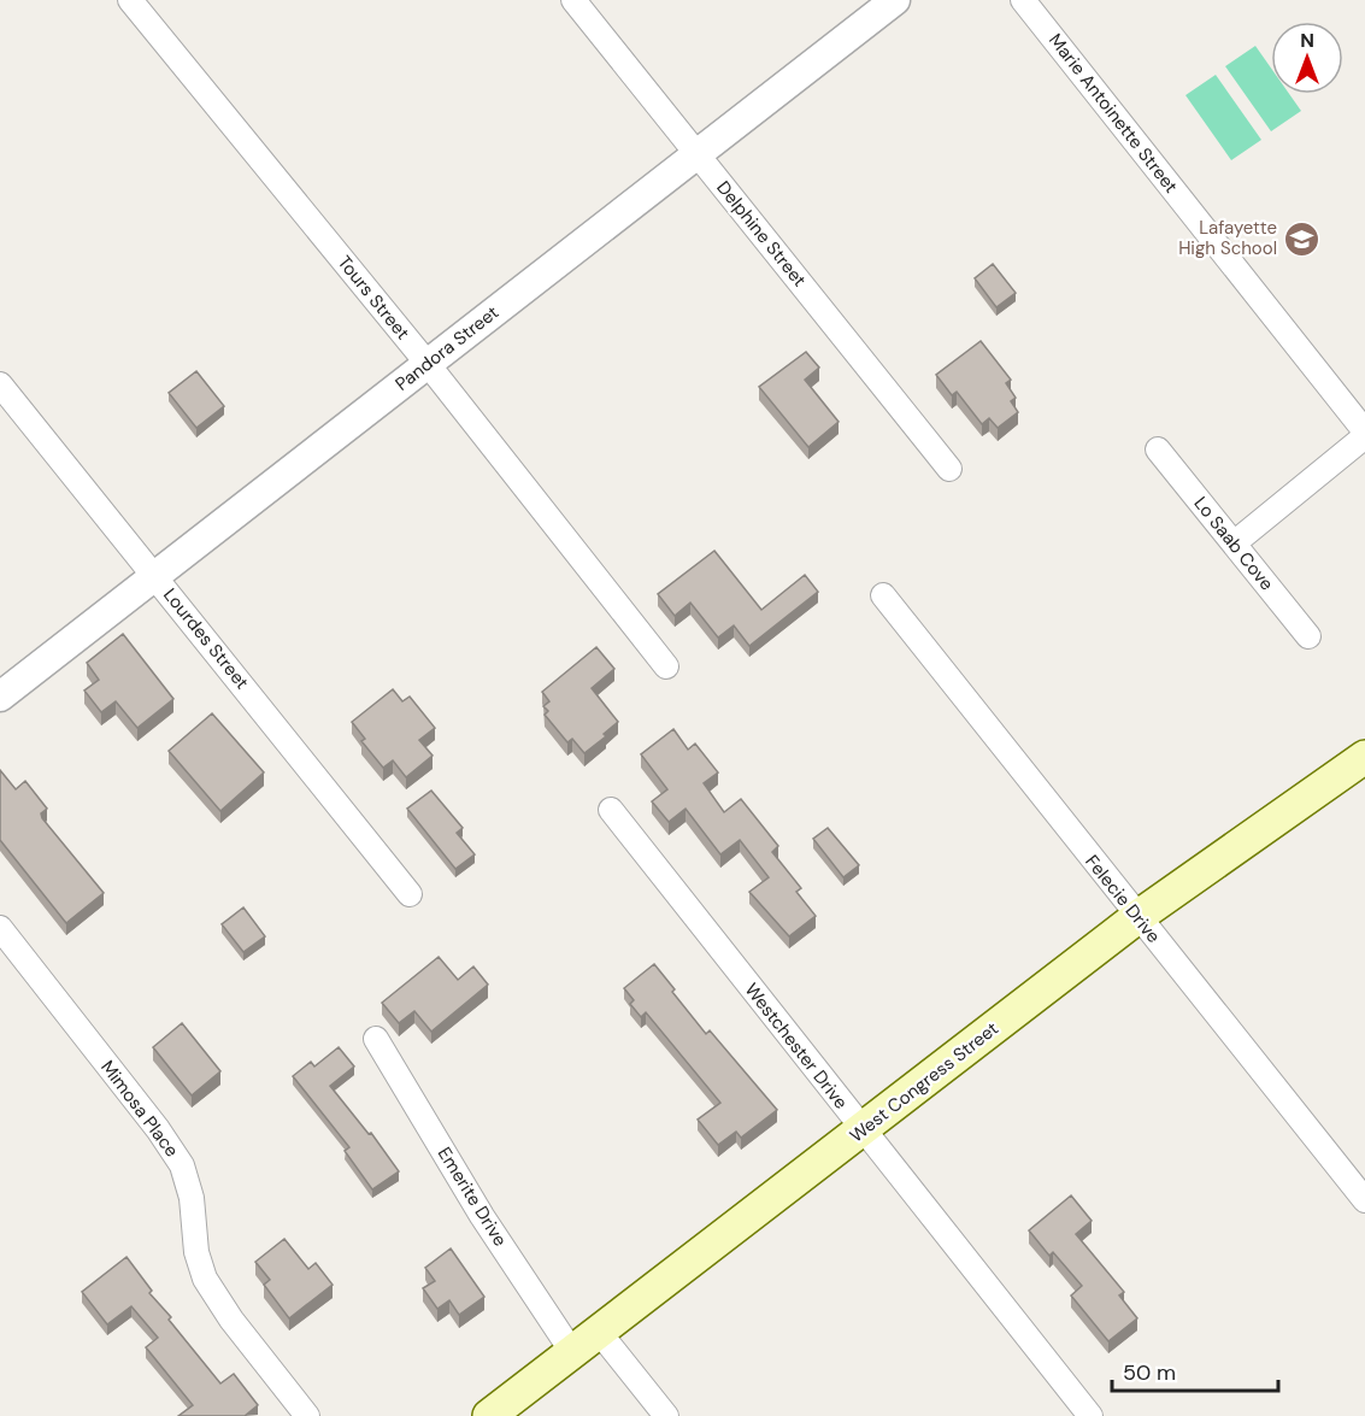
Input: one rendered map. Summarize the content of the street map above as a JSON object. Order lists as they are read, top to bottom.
{
  "streets": {
    "main road": ["West Congress Street"],
    "street": [
      "Marie Antoinette Street",
      "Delphine Street",
      "Tours Street",
      "Pandora Street",
      "Lo Saab Cove",
      "Lourdes Street",
      "Felecie Drive",
      "Westchester Drive",
      "Mimosa Place",
      "Emerite Drive"
    ]
  },
  "crossings": [
    ["Delphine Street", "Pandora Street"],
    ["Tours Street", "Pandora Street"],
    ["Pandora Street", "Lourdes Street"],
    ["Felecie Drive", "West Congress Street"],
    ["Westchester Drive", "West Congress Street"],
    ["West Congress Street", "Emerite Drive"]
  ],
  "places": {
    "school or university": ["Lafayette High School"]
  },
  "scale_bar": "50 m",
  "north": "top"
}
